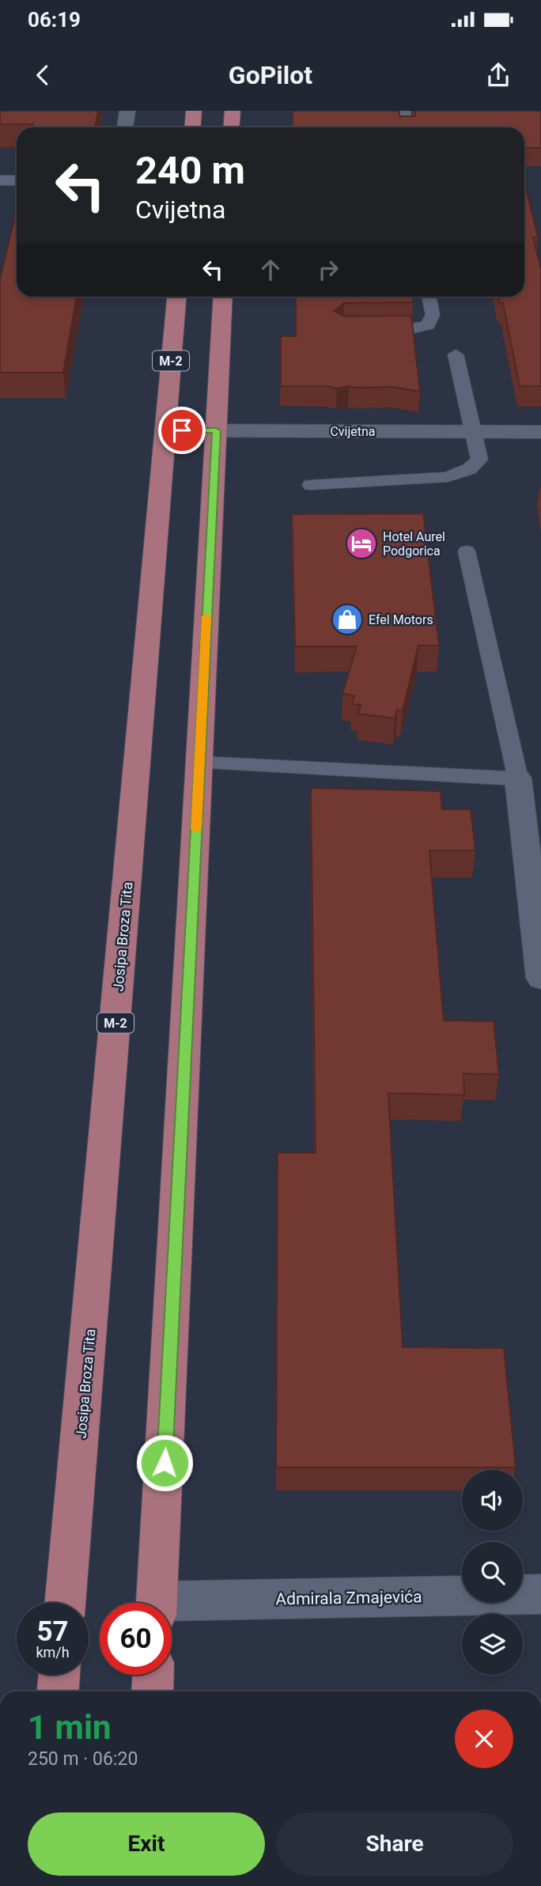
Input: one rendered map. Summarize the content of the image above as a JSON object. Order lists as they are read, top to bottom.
{
  "streets": {
    "main road": ["M-2", "Josipa Broza Tita"],
    "street": ["Cvijetna", "Admirala Zmajevića"]
  },
  "crossings": [
    ["Cvijetna", "Josipa Broza Tita"]
  ],
  "places": {
    "hotel": ["Hotel Aurel Podgorica"],
    "shop": ["Efel Motors"]
  },
  "page": {
    "status": "06:19",
    "header": "GoPilot",
    "turn": ["240 m", "Cvijetna"],
    "speed": "57 km/h",
    "limit": "60",
    "heading": ["1 min", "250 m · 06:20"],
    "buttons": ["Exit", "Share"]
  }
}
